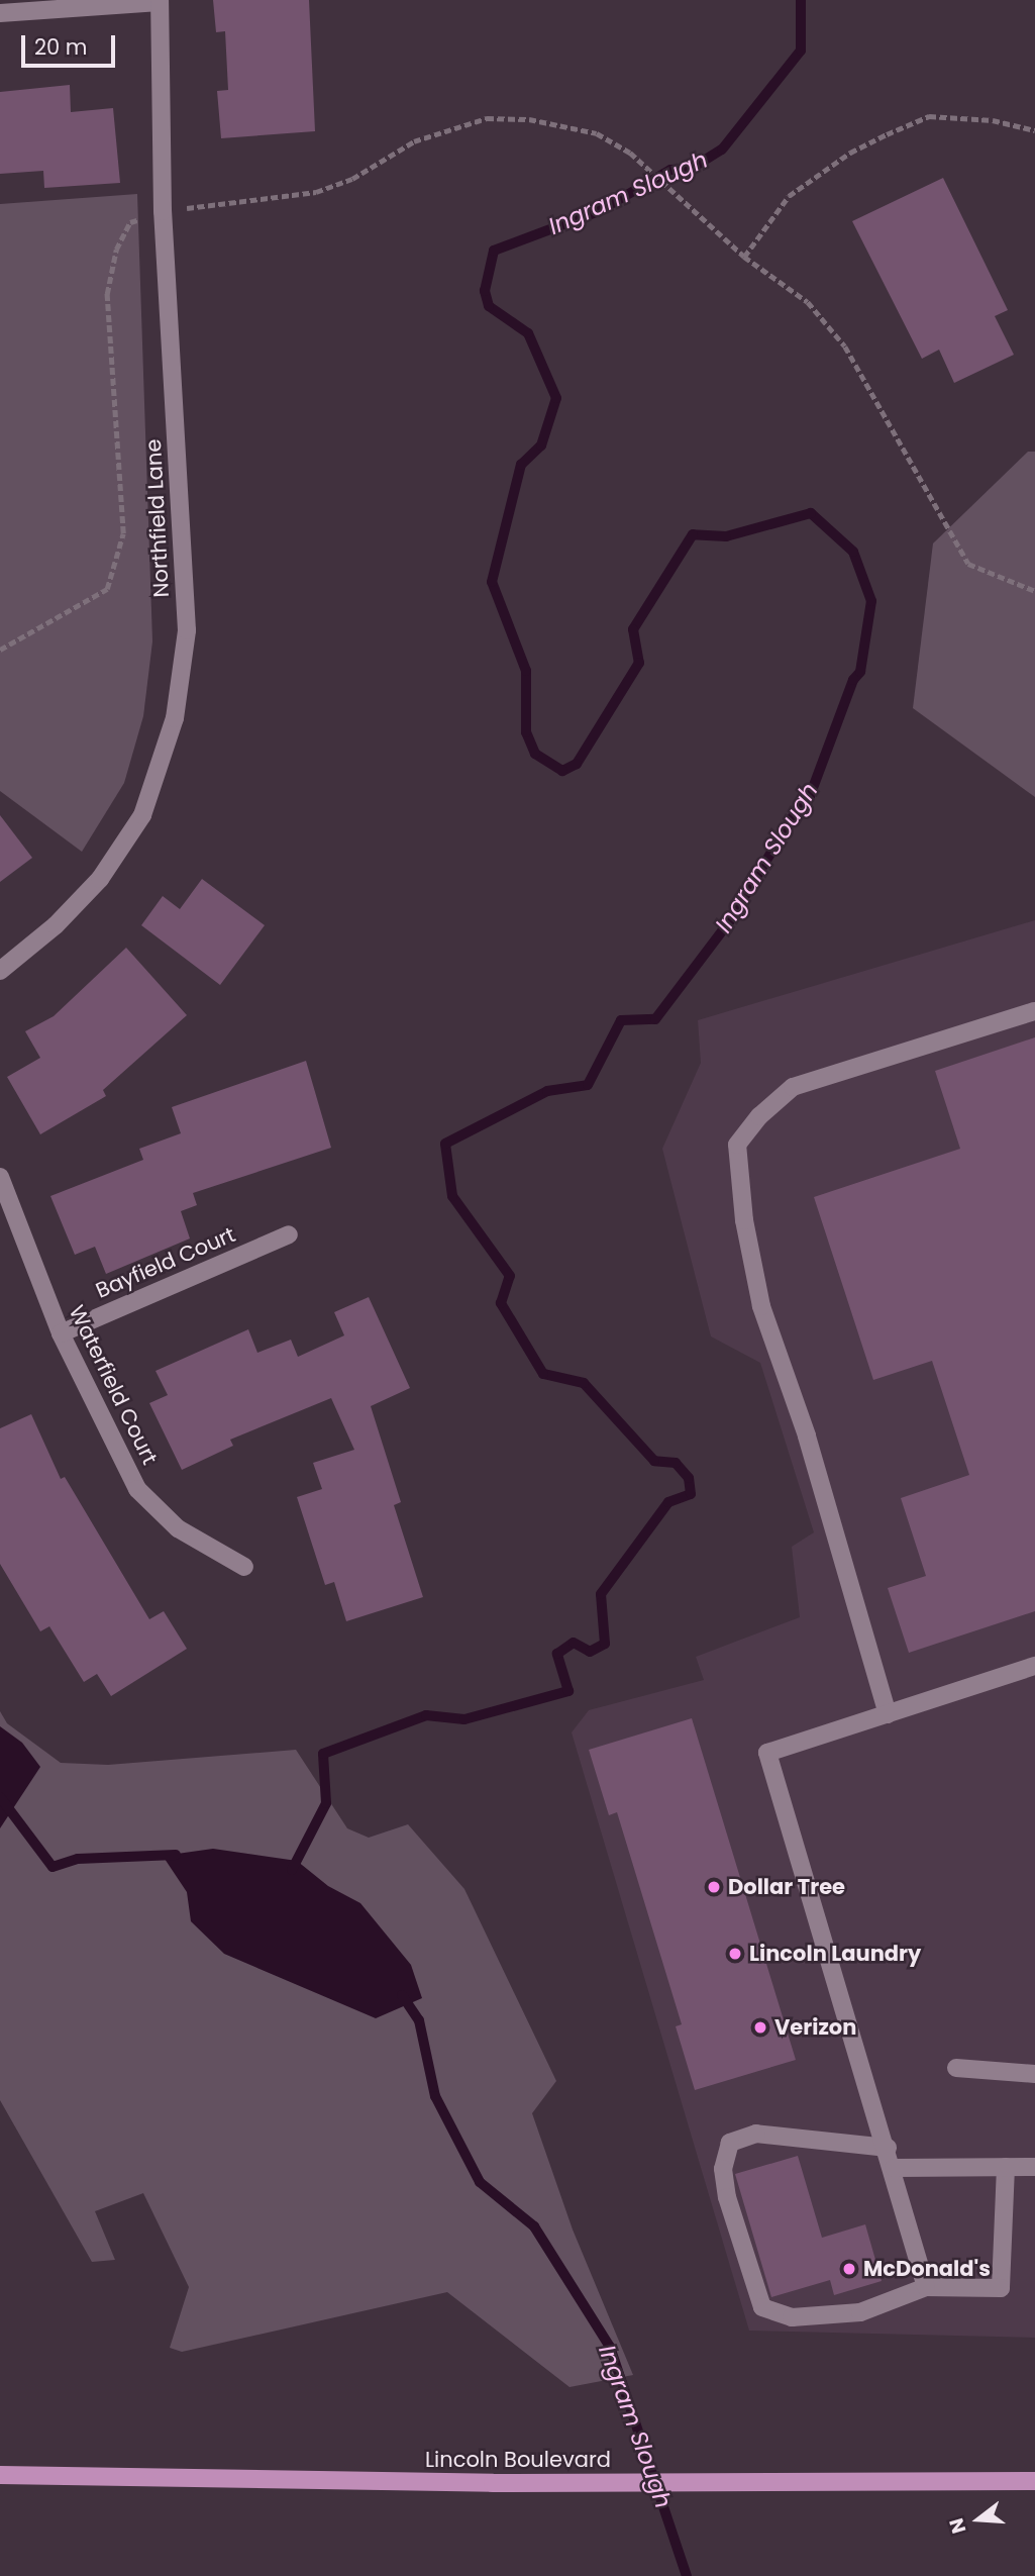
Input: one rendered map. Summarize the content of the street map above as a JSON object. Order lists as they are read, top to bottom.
{
  "streets": {
    "main road": ["Lincoln Boulevard"],
    "street": ["Northfield Lane", "Bayfield Court", "Waterfield Court"]
  },
  "crossings": [
    ["Bayfield Court", "Waterfield Court"]
  ],
  "water": ["Ingram Slough"],
  "places": [
    "Dollar Tree",
    "Lincoln Laundry",
    "Verizon",
    "McDonald's"
  ],
  "scale_bar": "20 m",
  "north": "left"
}
